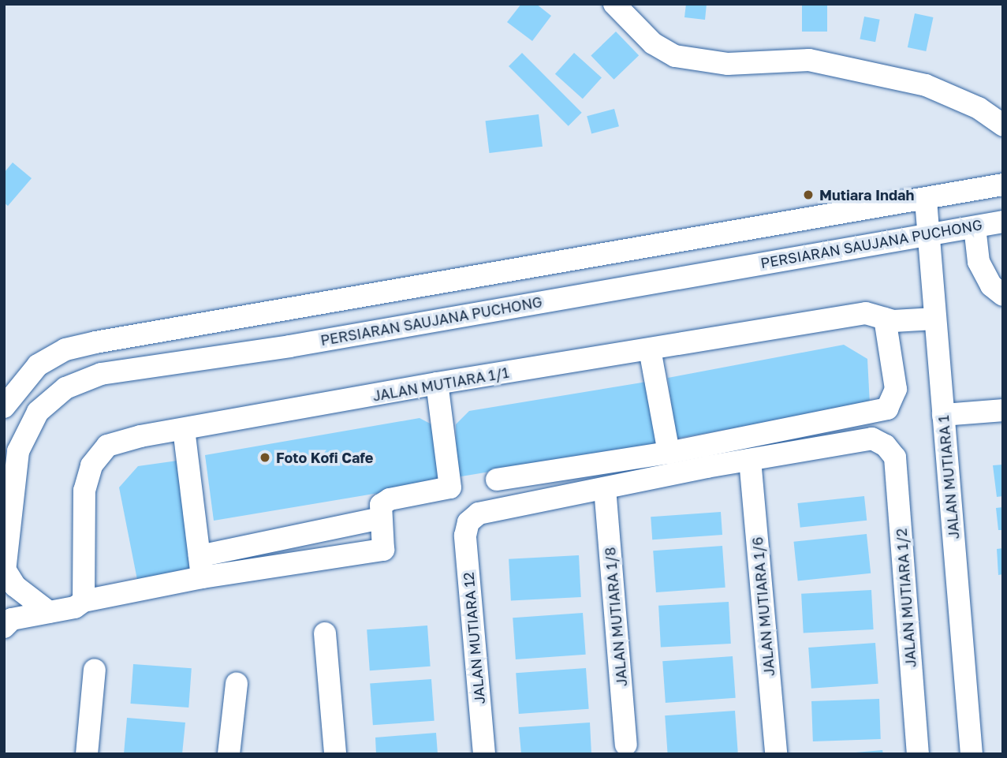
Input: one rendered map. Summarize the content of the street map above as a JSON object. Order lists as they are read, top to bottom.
{
  "streets": {
    "street": [
      "PERSIARAN SAUJANA PUCHONG",
      "JALAN MUTIARA 1/1",
      "JALAN MUTIARA 1",
      "JALAN MUTIARA 1/2",
      "JALAN MUTIARA 1/6",
      "JALAN MUTIARA 1/8",
      "JALAN MUTIARA 12"
    ]
  },
  "crossings": [
    ["PERSIARAN SAUJANA PUCHONG", "JALAN MUTIARA 1"],
    ["JALAN MUTIARA 1/1", "JALAN MUTIARA 1"],
    ["JALAN MUTIARA 1/2", "JALAN MUTIARA 1/6"],
    ["JALAN MUTIARA 1/8", "JALAN MUTIARA 12"]
  ],
  "places": ["Mutiara Indah", "Foto Kofi Cafe"]
}
